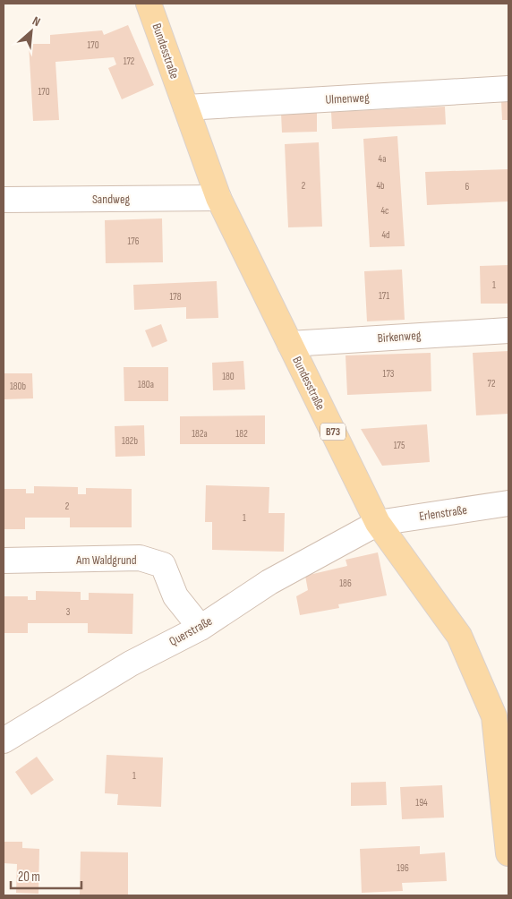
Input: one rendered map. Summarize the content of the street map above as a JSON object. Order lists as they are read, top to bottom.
{
  "streets": {
    "main road": ["Bundesstraße", "B73"],
    "street": [
      "Ulmenweg",
      "Sandweg",
      "Birkenweg",
      "Erlenstraße",
      "Am Waldgrund",
      "Querstraße"
    ]
  },
  "crossings": [
    ["Bundesstraße", "Ulmenweg"],
    ["Bundesstraße", "Sandweg"],
    ["Bundesstraße", "Birkenweg"],
    ["Bundesstraße", "Erlenstraße"],
    ["Bundesstraße", "Querstraße"],
    ["Erlenstraße", "Querstraße"],
    ["Am Waldgrund", "Querstraße"]
  ],
  "house_numbers": [
    "170",
    "172",
    "170",
    "4a",
    "2",
    "4b",
    "6",
    "4c",
    "4d",
    "176",
    "1",
    "171",
    "178",
    "173",
    "180",
    "72",
    "180a",
    "180b",
    "182a",
    "182",
    "182b",
    "175",
    "2",
    "1",
    "186",
    "3",
    "1",
    "194",
    "196"
  ],
  "scale_bar": "20 m",
  "north": "top right"
}
